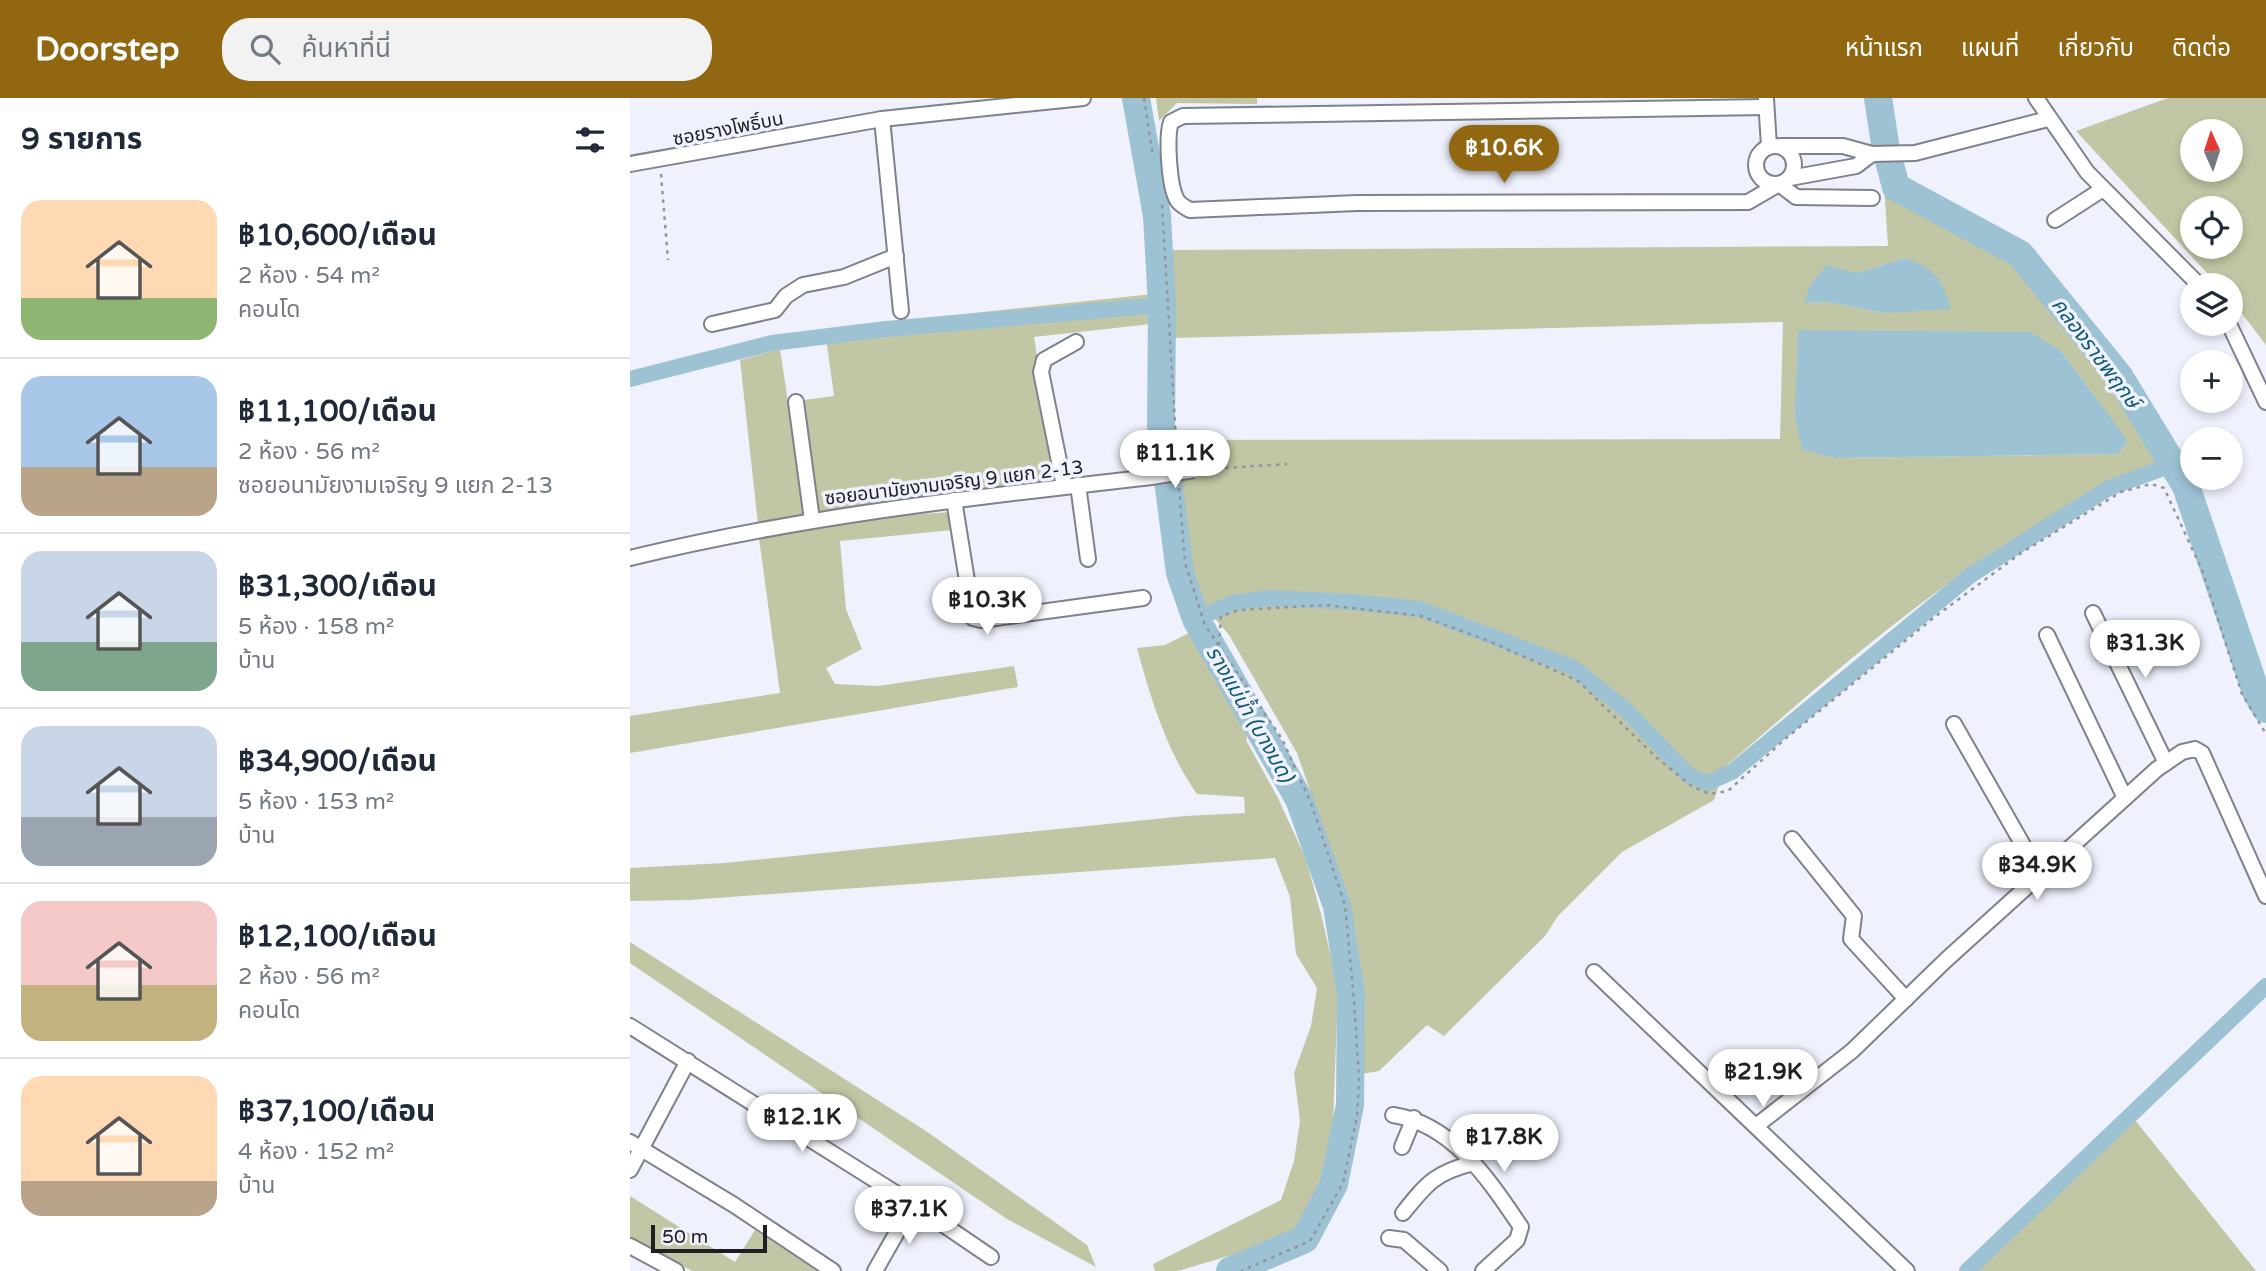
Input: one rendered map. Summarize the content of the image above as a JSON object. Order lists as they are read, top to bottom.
{
  "streets": {
    "street": ["ซอยรางโพธิ์บน", "ซอยอนามัยงามเจริญ 9 แยก 2-13"]
  },
  "water": ["คลองราชพฤกษ์", "รางแม่น้ำ (บางมด)"],
  "scale_bar": "50 m",
  "north": "top",
  "page": {
    "header": "Doorstep",
    "search": "ค้นหาที่นี่",
    "nav": [
      "หน้าแรก",
      "แผนที่",
      "เกี่ยวกับ",
      "ติดต่อ"
    ],
    "heading": "9 รายการ",
    "map_buttons": ["+", "−"],
    "price": [
      "฿10.6K",
      "฿11.1K",
      "฿10.3K",
      "฿31.3K",
      "฿34.9K",
      "฿21.9K",
      "฿12.1K",
      "฿17.8K",
      "฿37.1K"
    ],
    "list": [
      {
        "name": "฿10,600/เดือน",
        "note": "2 ห้อง · 54 m² · คอนโด"
      },
      {
        "name": "฿11,100/เดือน",
        "note": "2 ห้อง · 56 m² · ซอยอนามัยงามเจริญ 9 แยก 2-13"
      },
      {
        "name": "฿31,300/เดือน",
        "note": "5 ห้อง · 158 m² · บ้าน"
      },
      {
        "name": "฿34,900/เดือน",
        "note": "5 ห้อง · 153 m² · บ้าน"
      },
      {
        "name": "฿12,100/เดือน",
        "note": "2 ห้อง · 56 m² · คอนโด"
      },
      {
        "name": "฿37,100/เดือน",
        "note": "4 ห้อง · 152 m² · บ้าน"
      }
    ],
    "scale": "50 m"
  }
}
